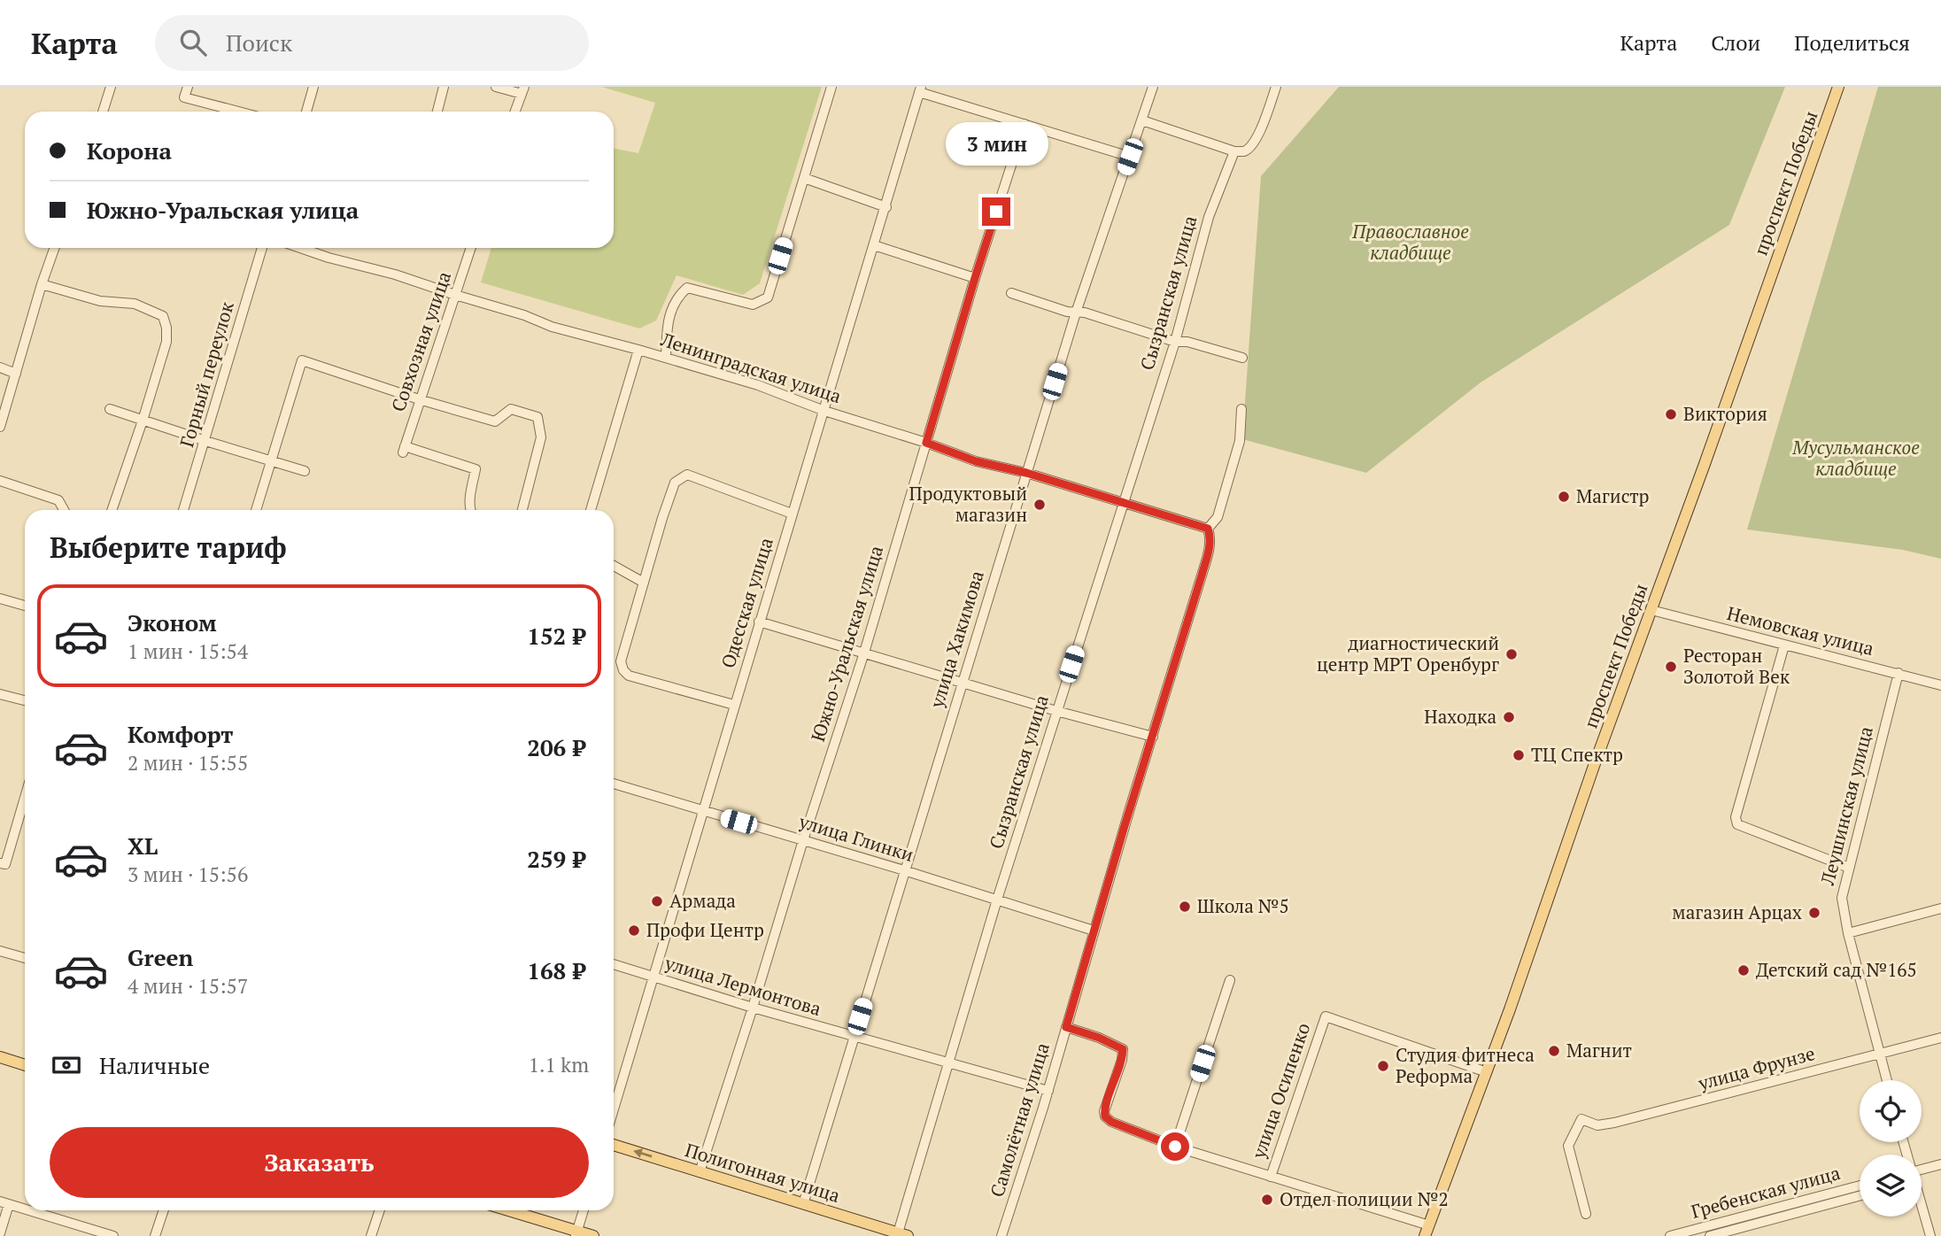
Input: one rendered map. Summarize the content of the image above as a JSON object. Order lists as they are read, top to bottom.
{
  "streets": {
    "main road": ["проспект Победы", "Полигонная улица"],
    "street": [
      "Сызранская улица",
      "Совхозная улица",
      "Ленинградская улица",
      "Горный переулок",
      "Одесская улица",
      "Немовская улица",
      "улица Хакимова",
      "Южно-Уральская улица",
      "Леушинская улица",
      "улица Глинки",
      "улица Лермонтова",
      "улица Фрунзе",
      "улица Осипенко",
      "Самолётная улица",
      "Гребенская улица"
    ]
  },
  "crossings": [
    ["проспект Победы", "Немовская улица"],
    ["проспект Победы", "улица Осипенко"],
    ["Сызранская улица", "Ленинградская улица"],
    ["Сызранская улица", "улица Глинки"],
    ["Сызранская улица", "улица Лермонтова"],
    ["Сызранская улица", "Полигонная улица"],
    ["Совхозная улица", "Ленинградская улица"],
    ["Ленинградская улица", "Одесская улица"],
    ["Ленинградская улица", "улица Хакимова"],
    ["Ленинградская улица", "Южно-Уральская улица"],
    ["Ленинградская улица", "Самолётная улица"],
    ["Одесская улица", "улица Глинки"],
    ["Одесская улица", "улица Лермонтова"],
    ["Немовская улица", "Леушинская улица"],
    ["улица Хакимова", "улица Глинки"],
    ["улица Хакимова", "улица Лермонтова"],
    ["улица Хакимова", "Полигонная улица"],
    ["Южно-Уральская улица", "улица Глинки"],
    ["Южно-Уральская улица", "улица Лермонтова"],
    ["Южно-Уральская улица", "Полигонная улица"],
    ["Леушинская улица", "улица Фрунзе"],
    ["улица Глинки", "Самолётная улица"],
    ["улица Лермонтова", "Самолётная улица"]
  ],
  "parks": ["Православное кладбище", "Мусульманское кладбище"],
  "places": [
    "Виктория",
    "Магистр",
    "Продуктовый магазин",
    "диагностический центр МРТ Оренбург",
    "Ресторан Золотой Век",
    "Находка",
    "ТЦ Спектр",
    "Армада",
    "Школа №5",
    "магазин Арцах",
    "Профи Центр",
    "Детский сад №165",
    "Магнит",
    "Студия фитнеса Реформа",
    "Отдел полиции №2"
  ],
  "page": {
    "header": "Карта",
    "search": "Поиск",
    "nav": ["Карта", "Слои", "Поделиться"],
    "banner": ["Корона", "Южно-Уральская улица"],
    "bubble": "3 мин",
    "heading": "Выберите тариф",
    "list": [
      {
        "name": "Эконом",
        "note": "1 мин · 15:54",
        "value": "152 ₽"
      },
      {
        "name": "Комфорт",
        "note": "2 мин · 15:55",
        "value": "206 ₽"
      },
      {
        "name": "XL",
        "note": "3 мин · 15:56",
        "value": "259 ₽"
      },
      {
        "name": "Green",
        "note": "4 мин · 15:57",
        "value": "168 ₽"
      }
    ],
    "pay": ["Наличные", "1.1 km"],
    "buttons": "Заказать"
  }
}
